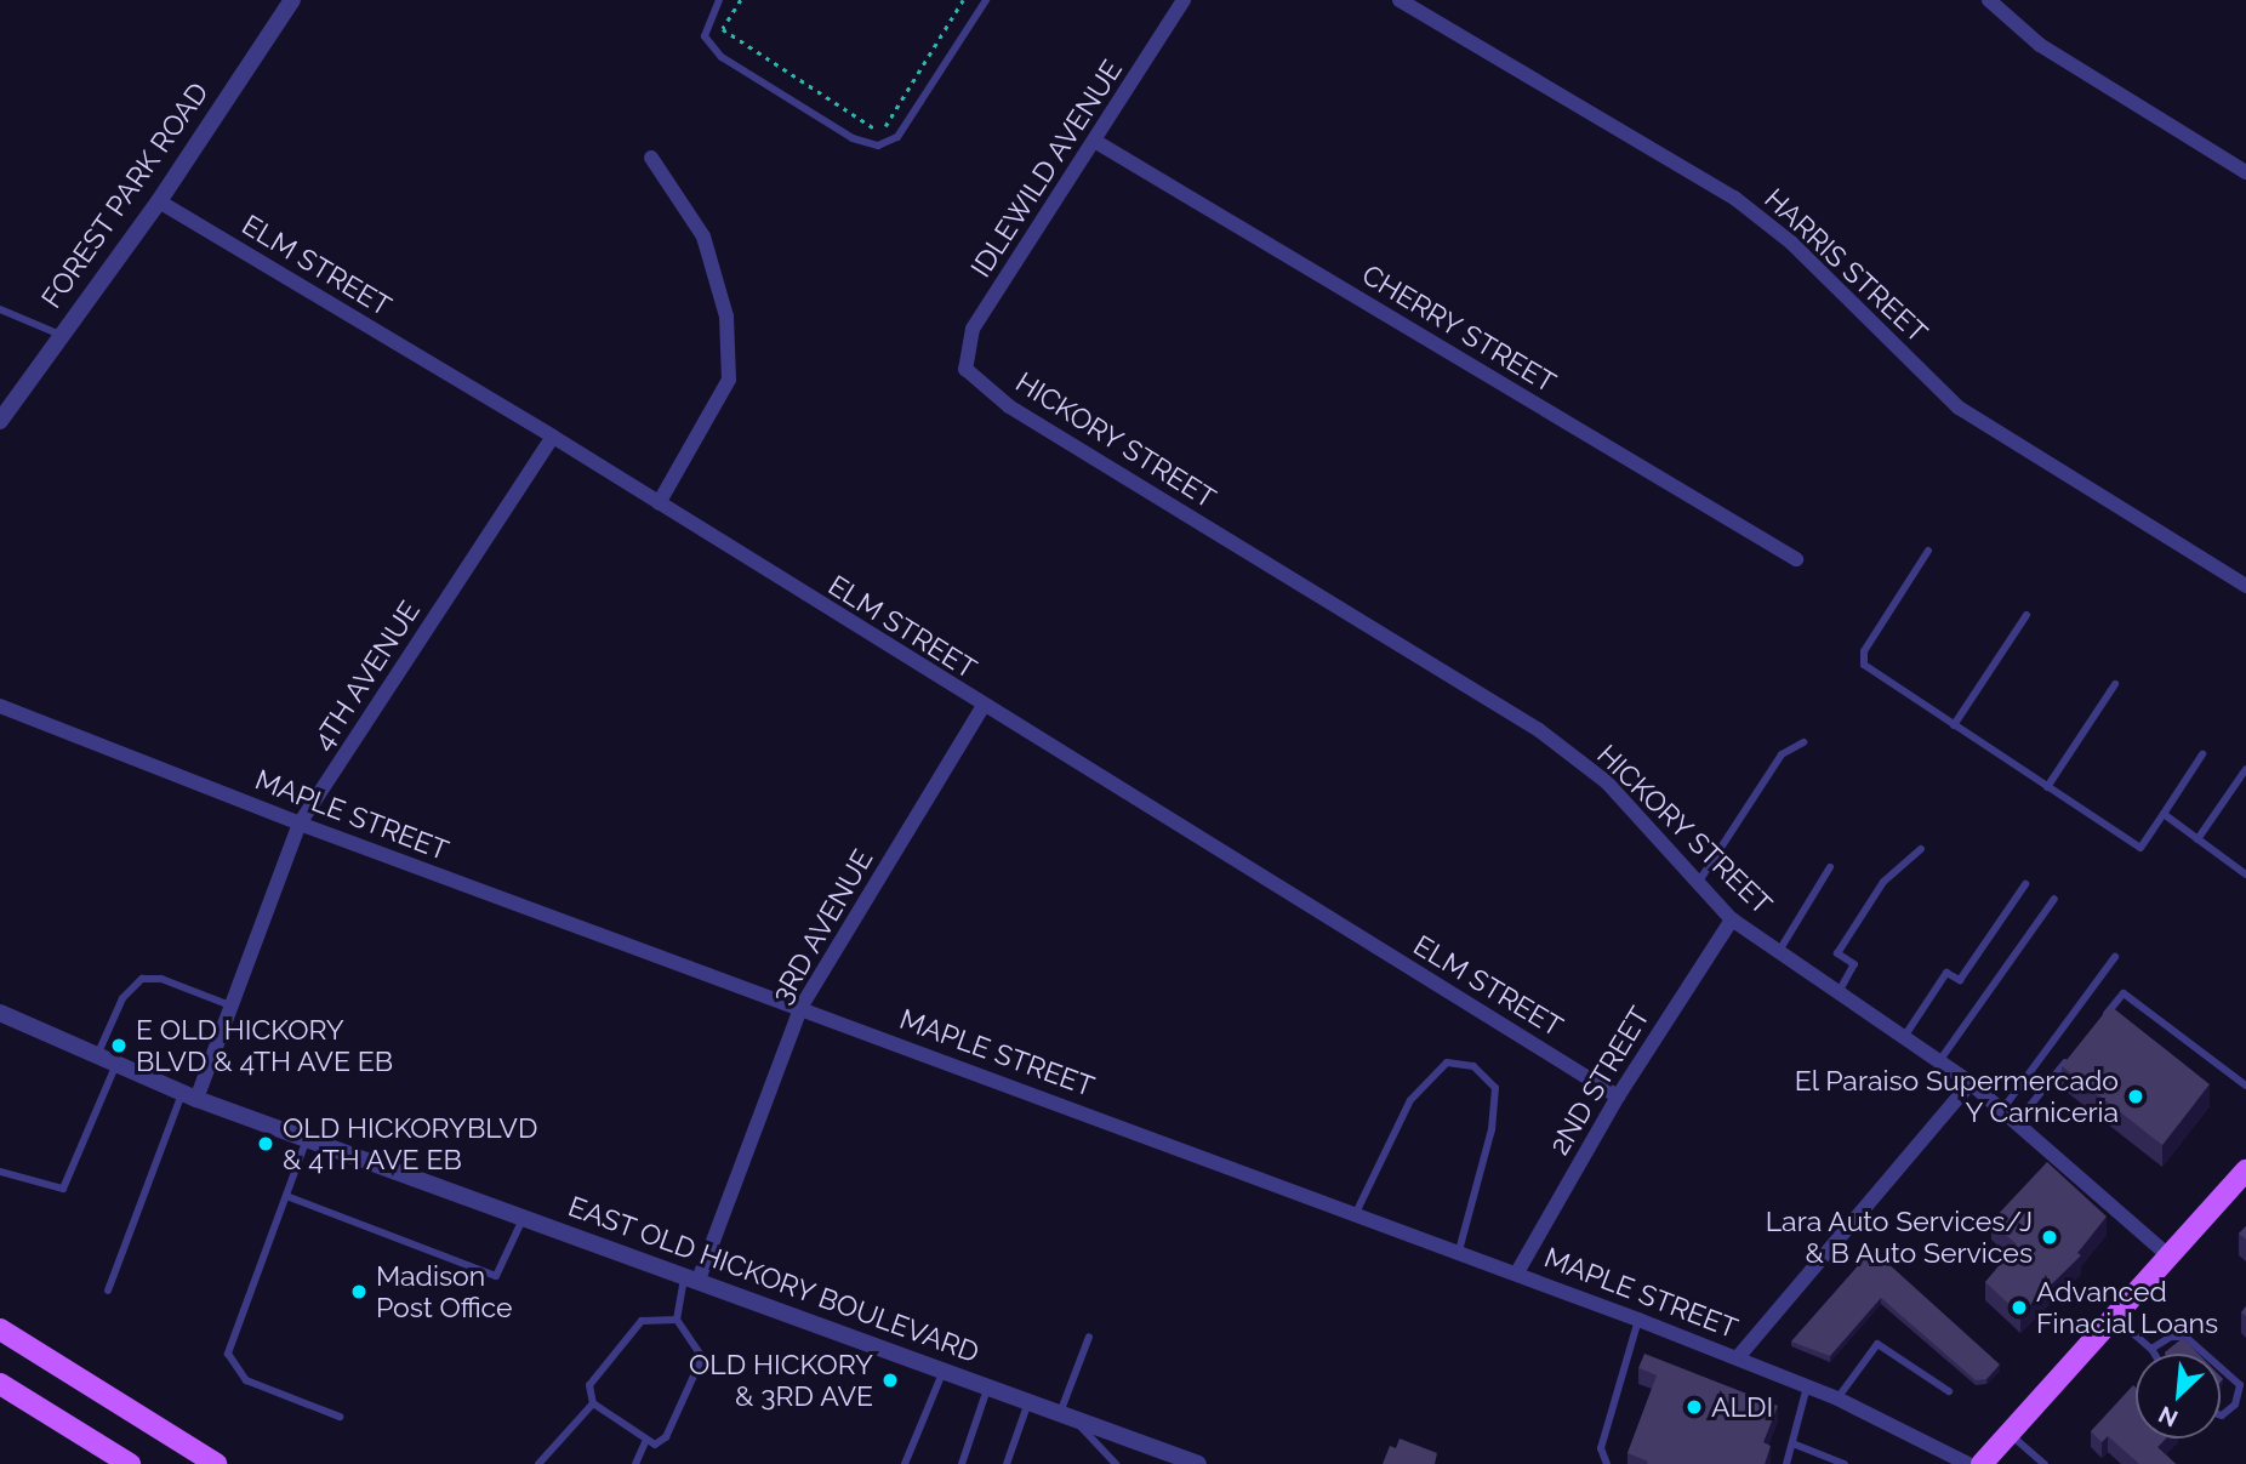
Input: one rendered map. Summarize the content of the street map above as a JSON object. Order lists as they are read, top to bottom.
{
  "streets": {
    "street": [
      "IDLEWILD AVENUE",
      "FOREST PARK ROAD",
      "ELM STREET",
      "HARRIS STREET",
      "CHERRY STREET",
      "HICKORY STREET",
      "4TH AVENUE",
      "MAPLE STREET",
      "3RD AVENUE",
      "2ND STREET",
      "EAST OLD HICKORY BOULEVARD"
    ]
  },
  "crossings": [
    ["IDLEWILD AVENUE", "CHERRY STREET"],
    ["IDLEWILD AVENUE", "HICKORY STREET"],
    ["FOREST PARK ROAD", "ELM STREET"],
    ["ELM STREET", "4TH AVENUE"],
    ["ELM STREET", "3RD AVENUE"],
    ["ELM STREET", "2ND STREET"],
    ["HICKORY STREET", "2ND STREET"],
    ["4TH AVENUE", "MAPLE STREET"],
    ["4TH AVENUE", "EAST OLD HICKORY BOULEVARD"],
    ["MAPLE STREET", "3RD AVENUE"],
    ["MAPLE STREET", "2ND STREET"],
    ["3RD AVENUE", "EAST OLD HICKORY BOULEVARD"]
  ],
  "places": [
    "E OLD HICKORY BLVD & 4TH AVE EB",
    "El Paraiso Supermercado Y Carniceria",
    "OLD HICKORYBLVD & 4TH AVE EB",
    "Lara Auto Services/J & B Auto Services",
    "Madison Post Office",
    "Advanced Finacial Loans",
    "OLD HICKORY & 3RD AVE",
    "ALDI"
  ],
  "north": "bottom left"
}
